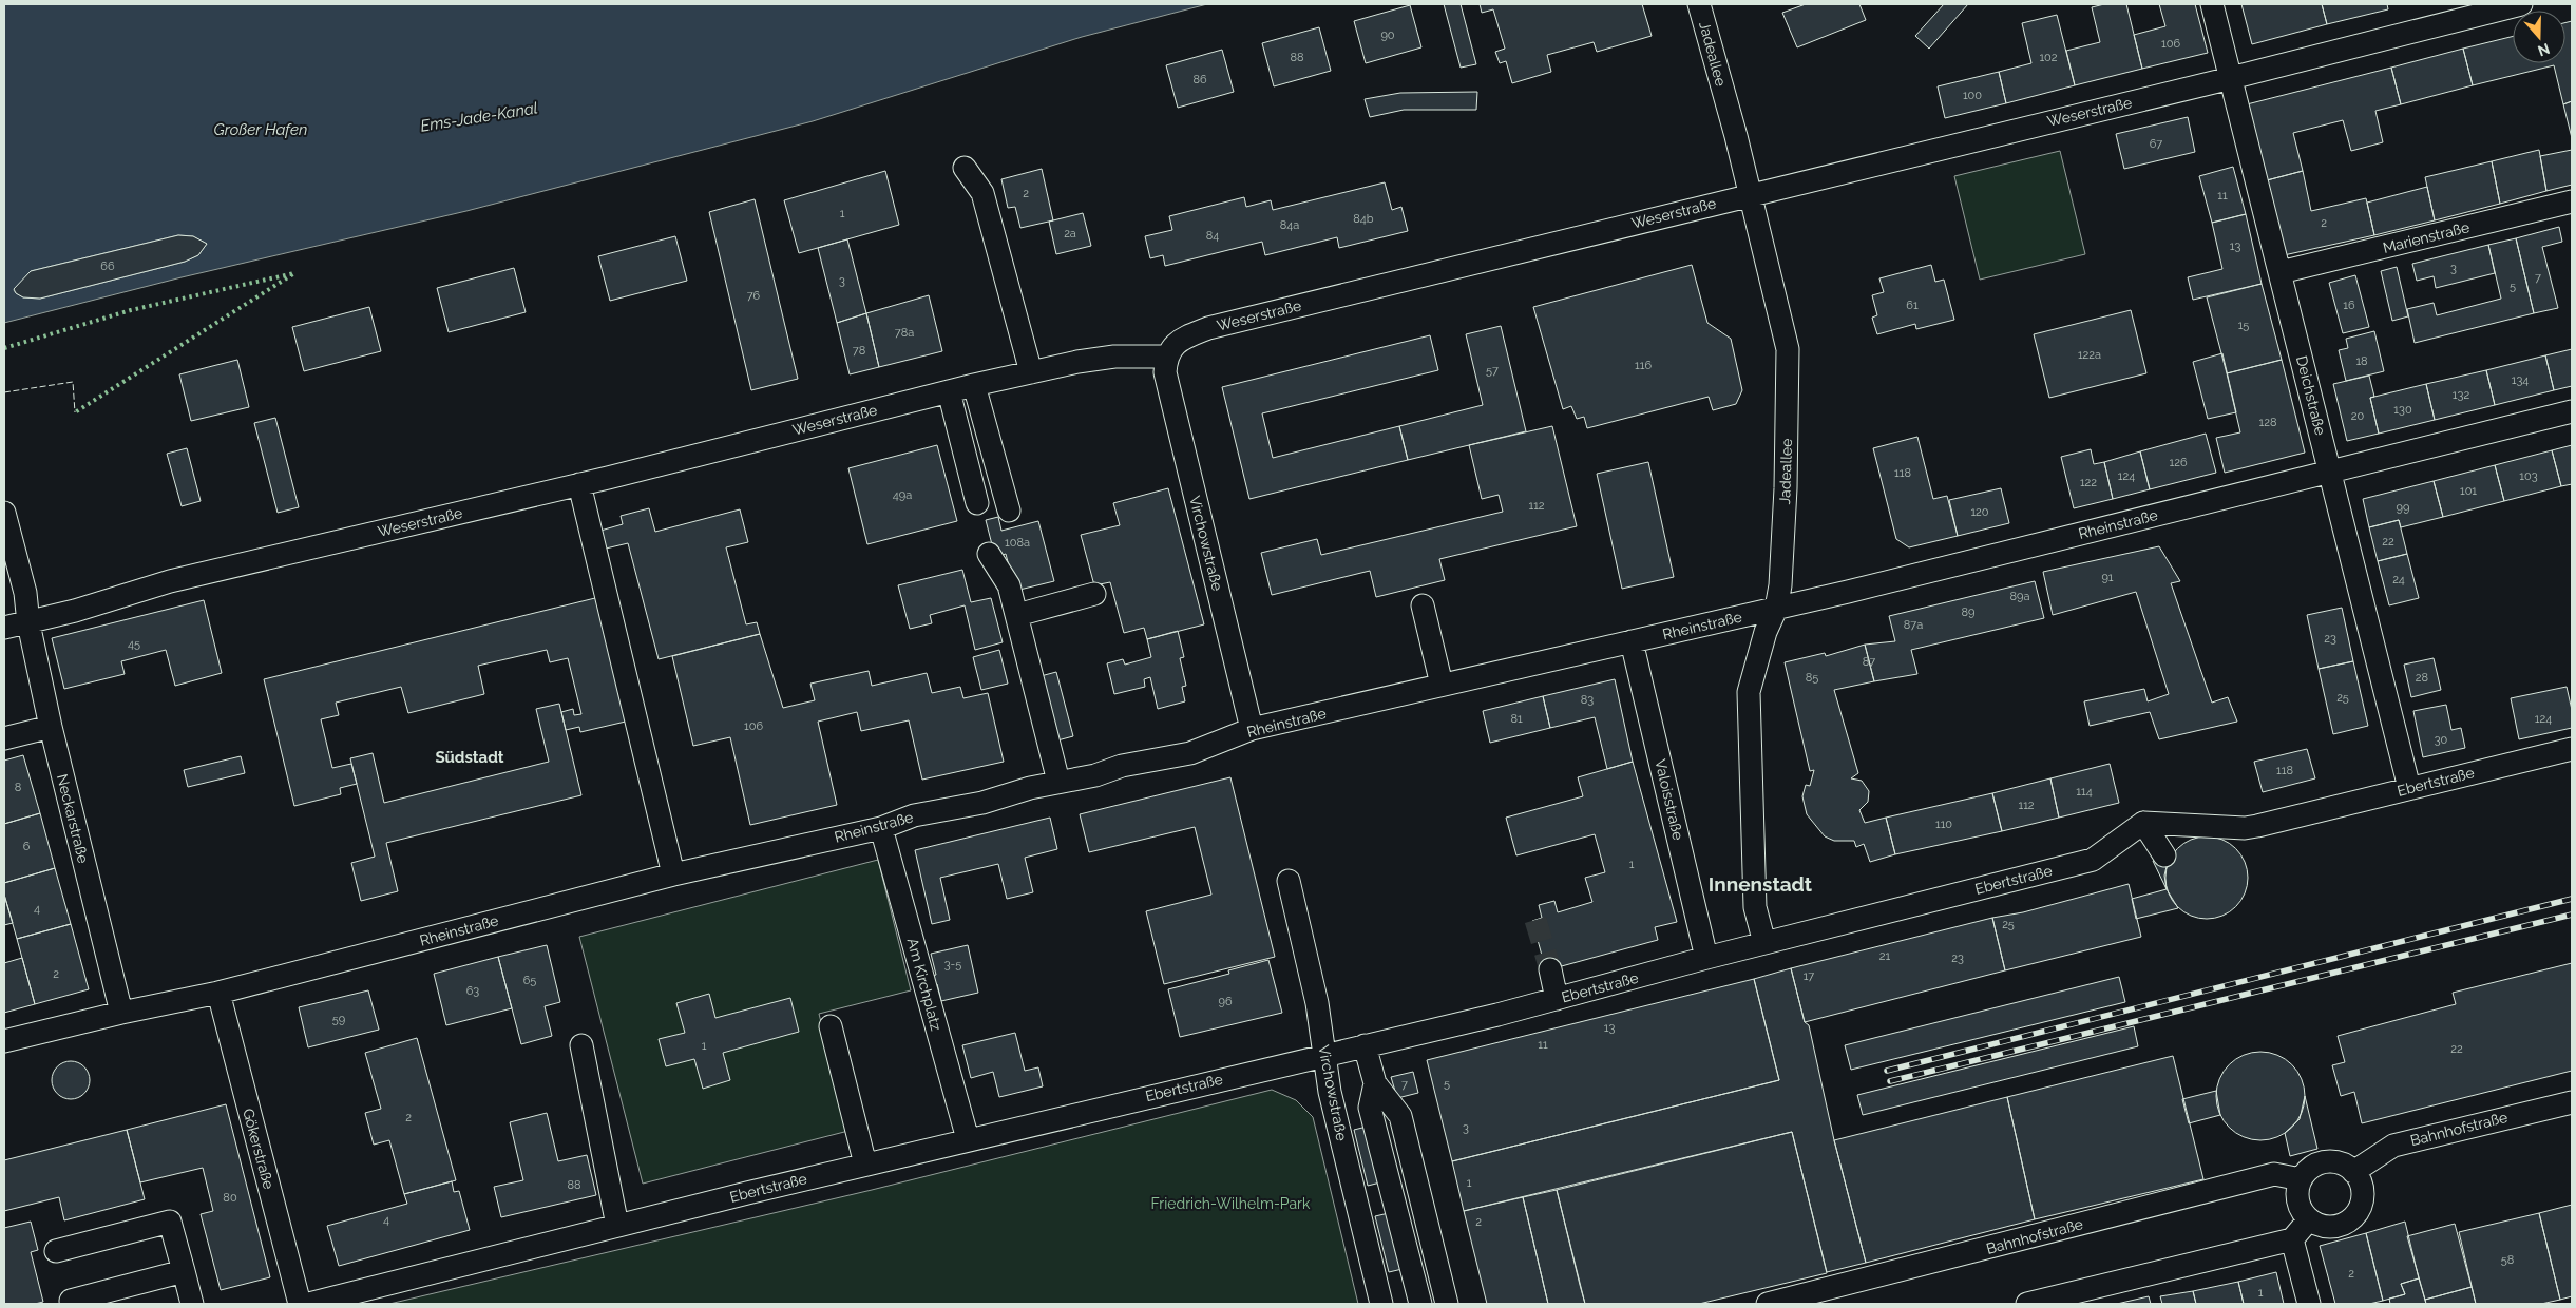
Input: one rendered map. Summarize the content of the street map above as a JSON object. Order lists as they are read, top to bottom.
{
  "streets": {
    "street": [
      "Jadeallee",
      "Weserstraße",
      "Marienstraße",
      "Deichstraße",
      "Rheinstraße",
      "Virchowstraße",
      "Ebertstraße",
      "Valoisstraße",
      "Neckarstraße",
      "Am Kirchplatz",
      "Bahnhofstraße",
      "Gökerstraße"
    ]
  },
  "crossings": [
    ["Jadeallee", "Weserstraße"],
    ["Jadeallee", "Rheinstraße"],
    ["Jadeallee", "Ebertstraße"],
    ["Weserstraße", "Deichstraße"],
    ["Weserstraße", "Virchowstraße"],
    ["Weserstraße", "Neckarstraße"],
    ["Marienstraße", "Deichstraße"],
    ["Deichstraße", "Rheinstraße"],
    ["Deichstraße", "Ebertstraße"],
    ["Rheinstraße", "Virchowstraße"],
    ["Rheinstraße", "Valoisstraße"],
    ["Rheinstraße", "Neckarstraße"],
    ["Rheinstraße", "Am Kirchplatz"],
    ["Rheinstraße", "Gökerstraße"],
    ["Virchowstraße", "Ebertstraße"],
    ["Ebertstraße", "Valoisstraße"],
    ["Ebertstraße", "Am Kirchplatz"]
  ],
  "districts": ["Südstadt", "Innenstadt"],
  "water": ["Ems-Jade-Kanal", "Großer Hafen"],
  "parks": ["Friedrich-Wilhelm-Park"],
  "house_numbers": [
    "90",
    "106",
    "88",
    "102",
    "86",
    "100",
    "67",
    "2",
    "11",
    "1",
    "84b",
    "2",
    "84a",
    "2a",
    "84",
    "13",
    "66",
    "3",
    "7",
    "3",
    "5",
    "76",
    "61",
    "16",
    "15",
    "78a",
    "78",
    "122a",
    "18",
    "116",
    "57",
    "134",
    "132",
    "130",
    "20",
    "128",
    "126",
    "118",
    "124",
    "103",
    "122",
    "101",
    "49a",
    "112",
    "99",
    "120",
    "22",
    "108a",
    "91",
    "24",
    "89a",
    "89",
    "87a",
    "23",
    "45",
    "87",
    "85",
    "28",
    "25",
    "83",
    "81",
    "124",
    "106",
    "30",
    "118",
    "8",
    "114",
    "112",
    "110",
    "6",
    "1",
    "4",
    "25",
    "21",
    "23",
    "3-5",
    "2",
    "17",
    "65",
    "63",
    "96",
    "59",
    "13",
    "11",
    "1",
    "22",
    "5",
    "7",
    "2",
    "3",
    "1",
    "88",
    "80",
    "4",
    "2",
    "58",
    "2",
    "1"
  ],
  "north": "bottom"
}
